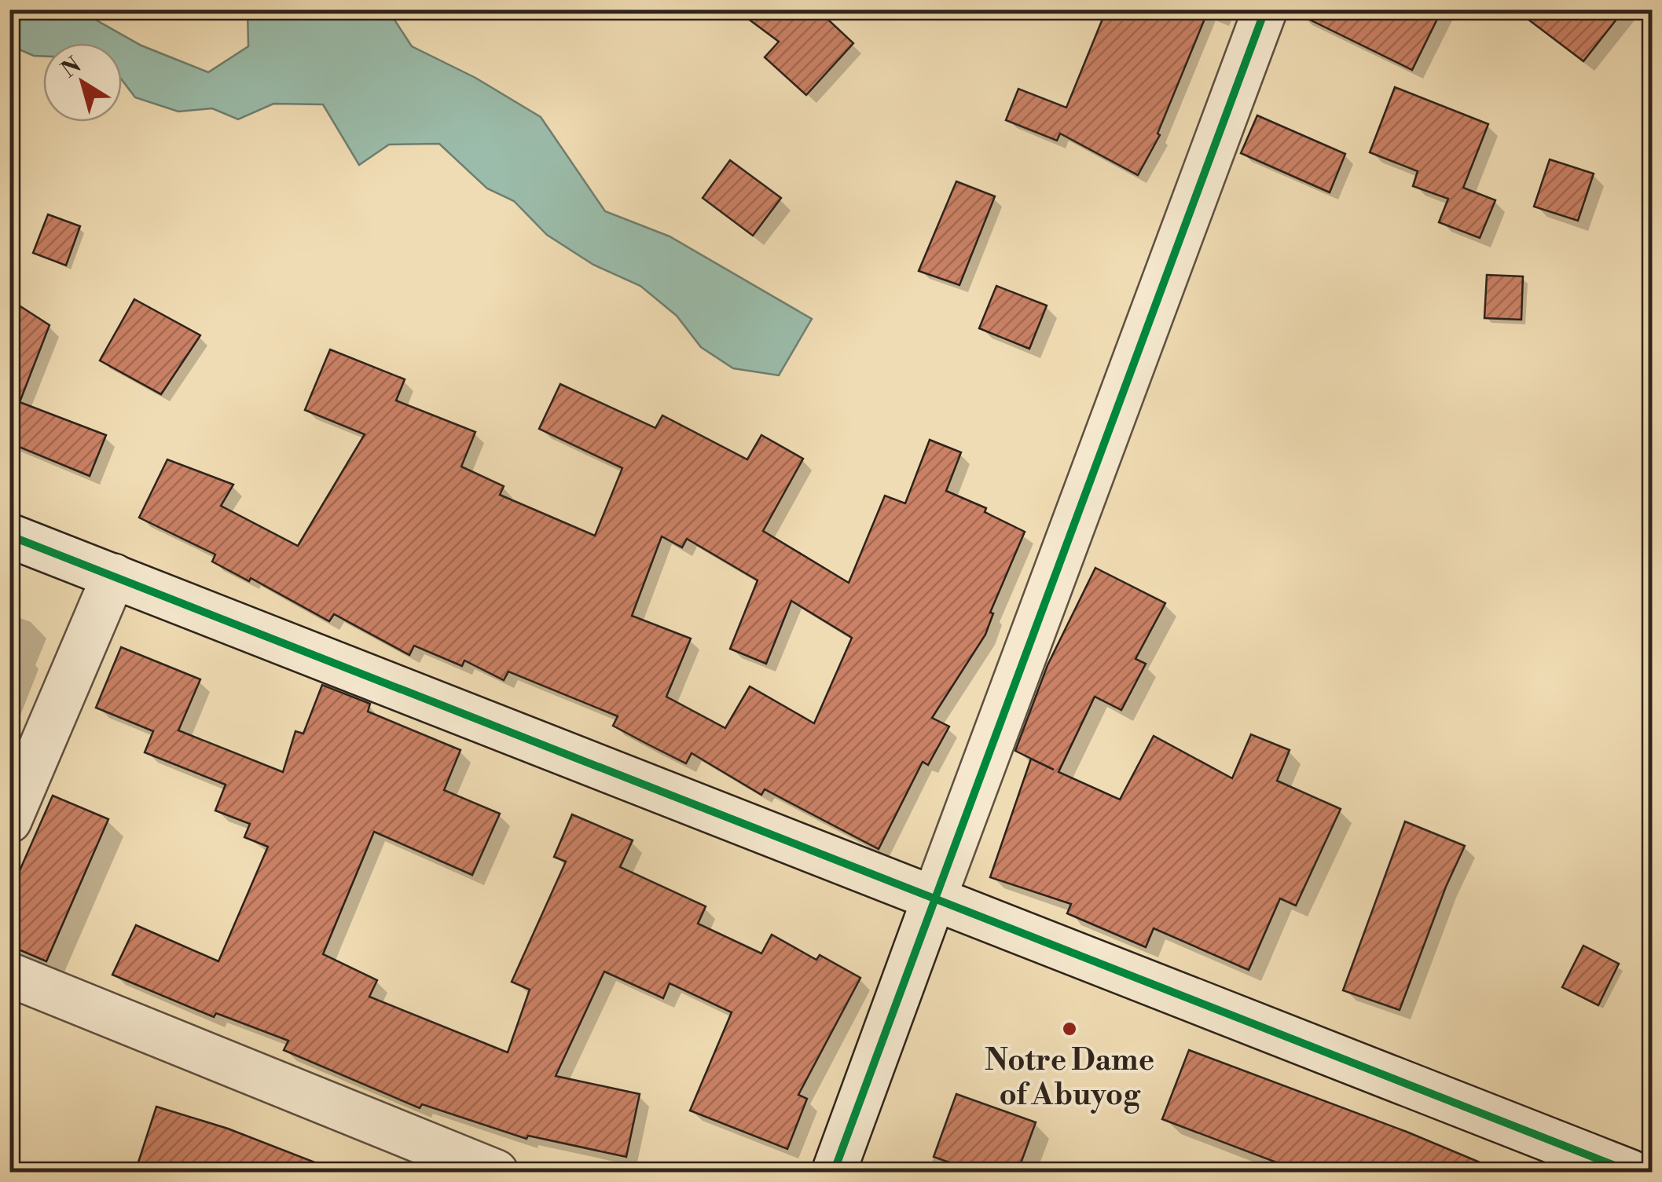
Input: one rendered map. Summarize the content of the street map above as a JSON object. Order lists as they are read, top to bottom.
{
  "places": ["Notre Dame of Abuyog"],
  "north": "top left"
}
